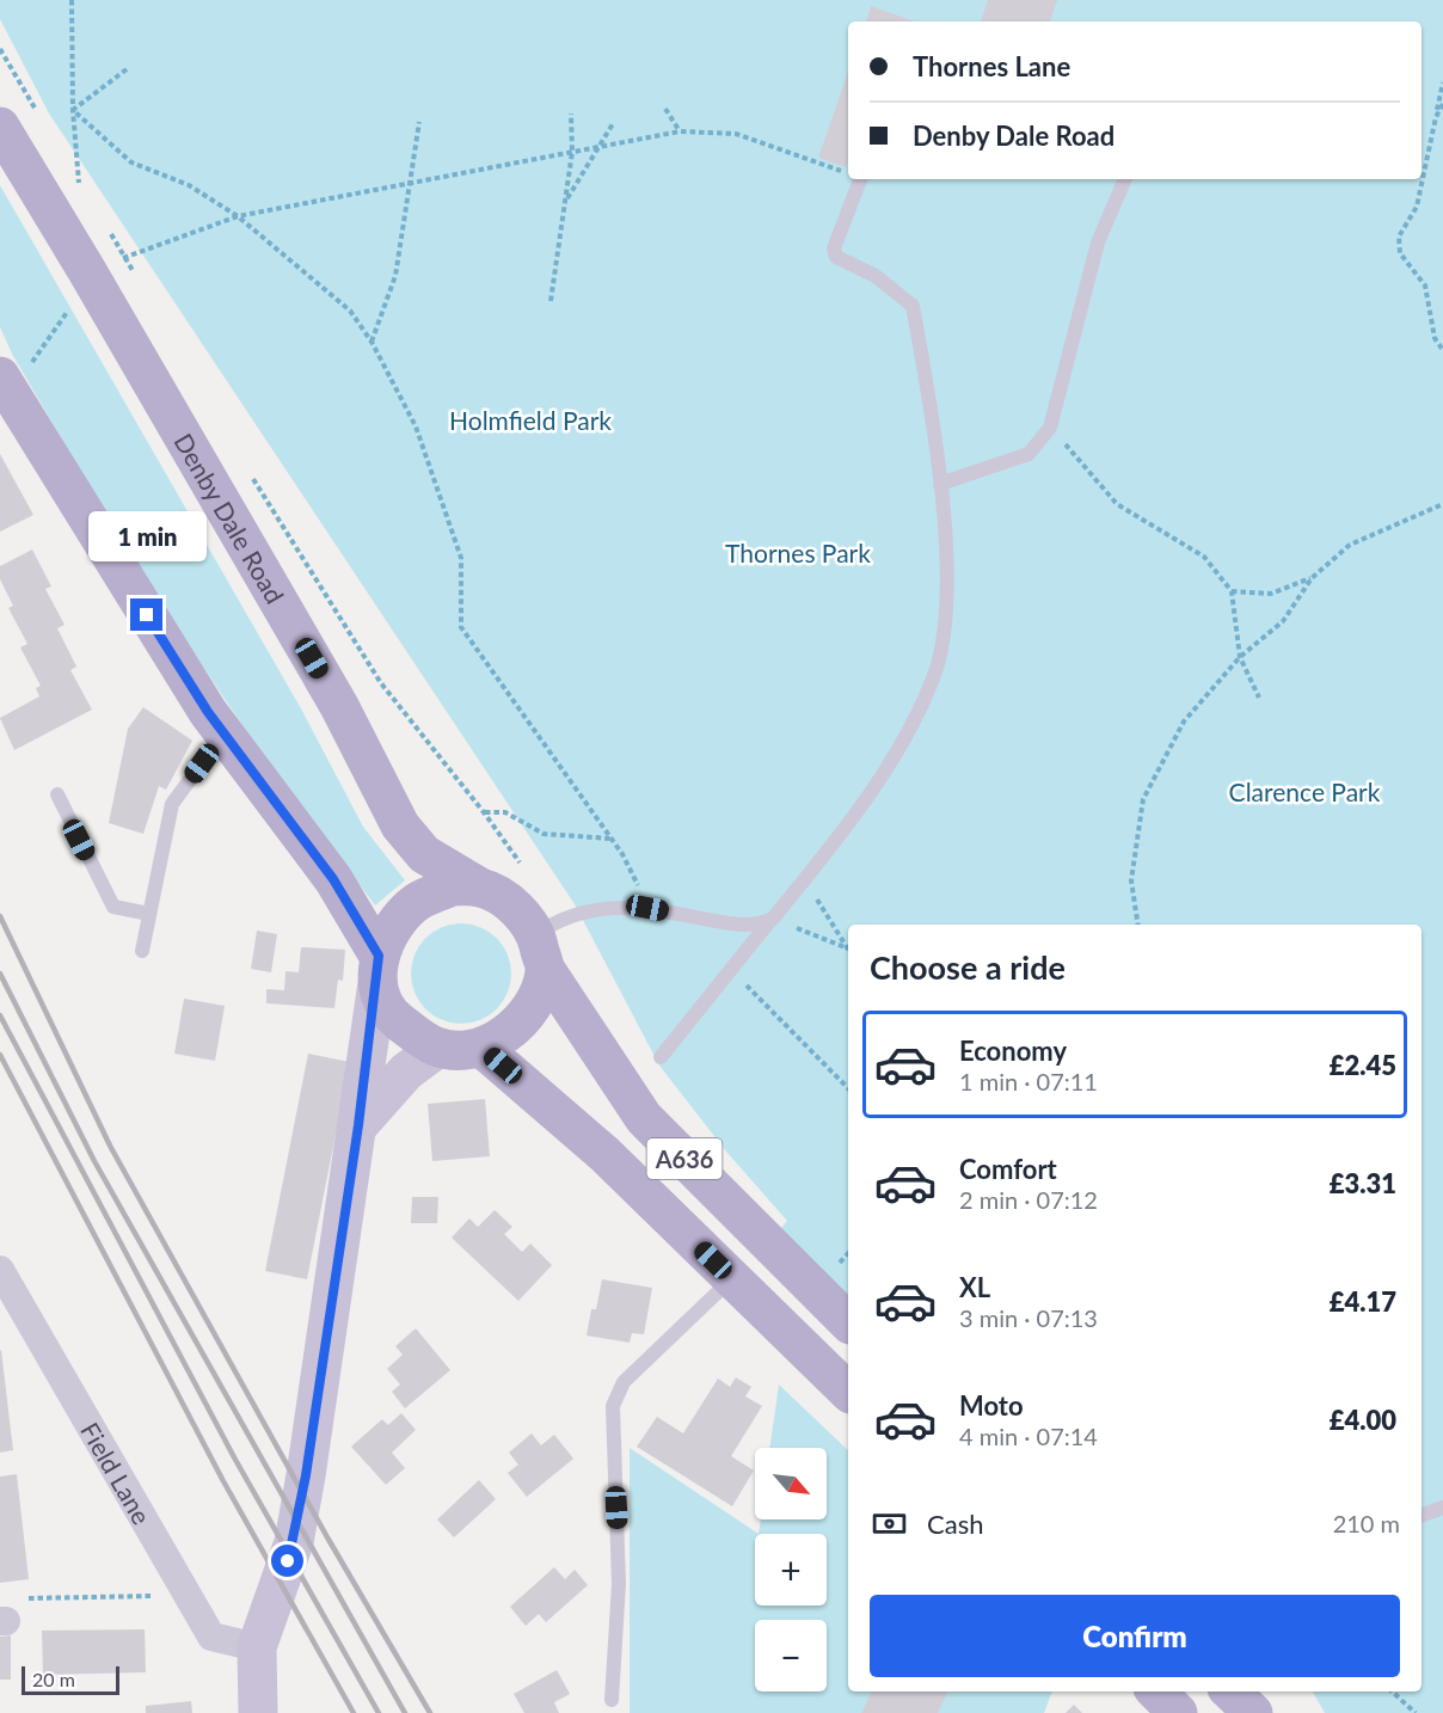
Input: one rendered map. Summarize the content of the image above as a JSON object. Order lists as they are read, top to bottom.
{
  "streets": {
    "main road": ["Denby Dale Road", "A636"],
    "street": ["Field Lane"]
  },
  "crossings": [
    ["Denby Dale Road", "A636"]
  ],
  "parks": ["Holmfield Park", "Thornes Park", "Clarence Park"],
  "scale_bar": "20 m",
  "north": "bottom right",
  "page": {
    "banner": ["Thornes Lane", "Denby Dale Road"],
    "bubble": "1 min",
    "heading": "Choose a ride",
    "list": [
      {
        "name": "Economy",
        "note": "1 min · 07:11",
        "value": "£2.45"
      },
      {
        "name": "Comfort",
        "note": "2 min · 07:12",
        "value": "£3.31"
      },
      {
        "name": "XL",
        "note": "3 min · 07:13",
        "value": "£4.17"
      },
      {
        "name": "Moto",
        "note": "4 min · 07:14",
        "value": "£4.00"
      }
    ],
    "map_buttons": ["+", "−"],
    "pay": ["Cash", "210 m"],
    "buttons": "Confirm",
    "scale": "20 m"
  }
}
